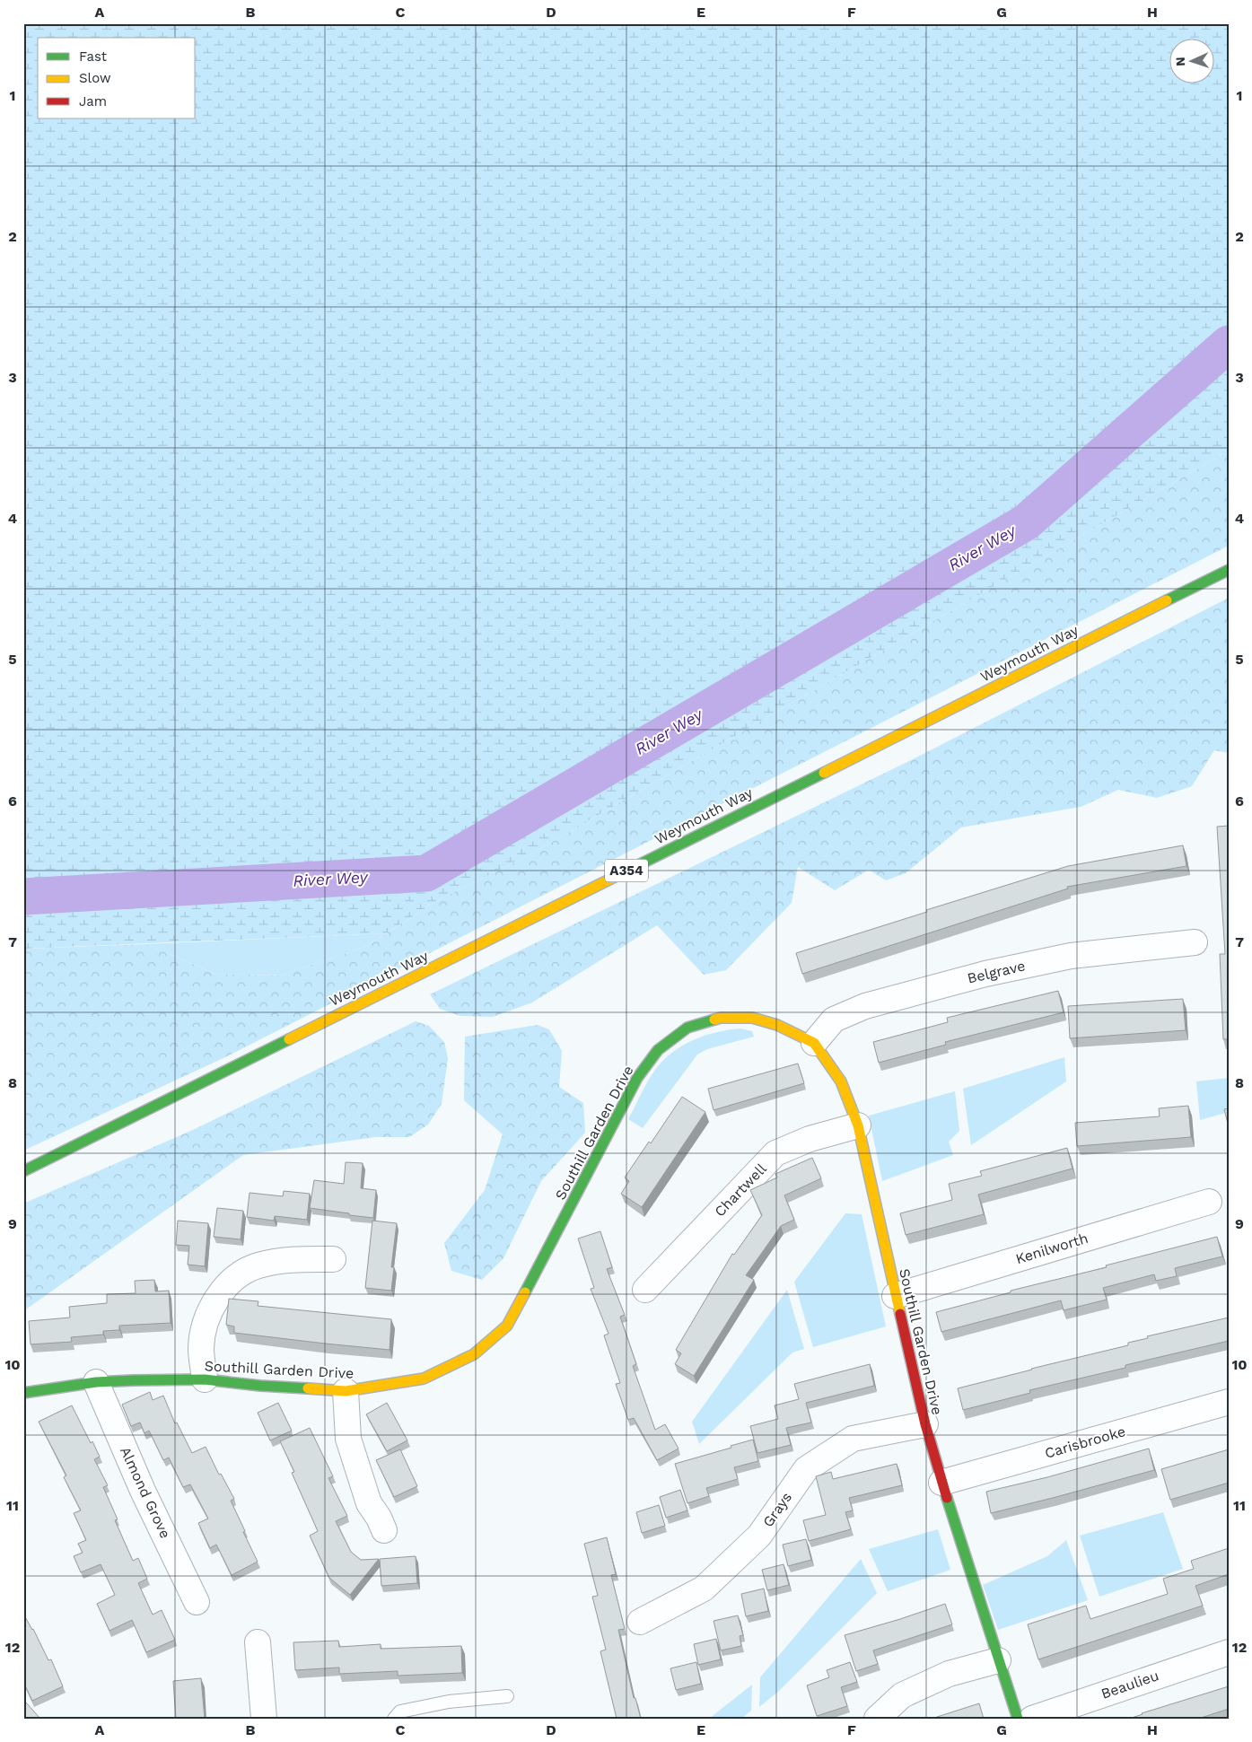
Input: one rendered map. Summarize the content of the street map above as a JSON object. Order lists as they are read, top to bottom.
{
  "streets": {
    "main road": ["Weymouth Way", "A354", "Southill Garden Drive"],
    "street": [
      "Belgrave",
      "Chartwell",
      "Kenilworth",
      "Carisbrooke",
      "Almond Grove",
      "Grays",
      "Beaulieu"
    ]
  },
  "crossings": [
    ["Belgrave", "Southill Garden Drive"],
    ["Southill Garden Drive", "Chartwell"],
    ["Southill Garden Drive", "Kenilworth"],
    ["Southill Garden Drive", "Carisbrooke"],
    ["Southill Garden Drive", "Almond Grove"],
    ["Southill Garden Drive", "Grays"]
  ],
  "water": ["River Wey"],
  "legend": ["Fast", "Slow", "Jam"],
  "north": "left",
  "grid": {
    "columns": [
      "A",
      "B",
      "C",
      "D",
      "E",
      "F",
      "G",
      "H"
    ],
    "rows": [
      "1",
      "2",
      "3",
      "4",
      "5",
      "6",
      "7",
      "8",
      "9",
      "10",
      "11",
      "12"
    ]
  }
}
